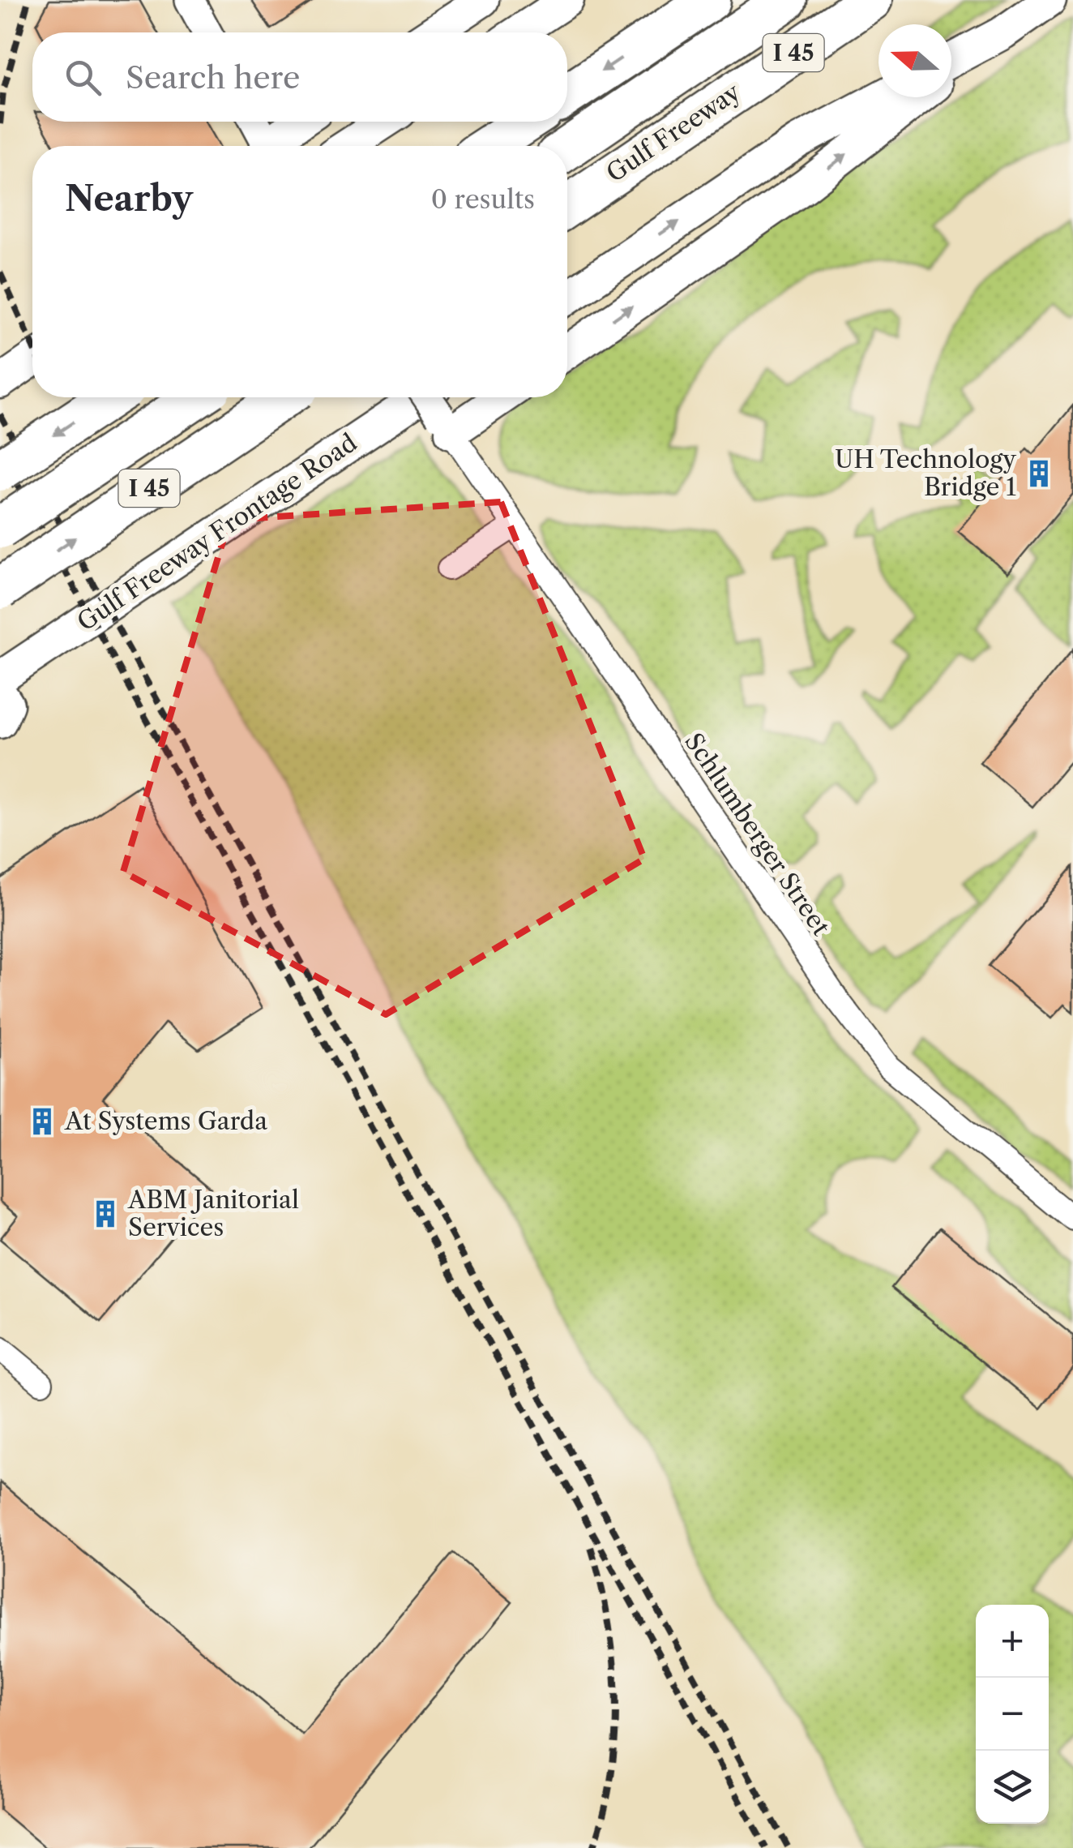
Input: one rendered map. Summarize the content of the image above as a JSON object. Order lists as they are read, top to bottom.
{
  "streets": {
    "highway": ["I 45", "Gulf Freeway"],
    "main road": ["Gulf Freeway Frontage Road"],
    "street": ["Schlumberger Street"]
  },
  "crossings": [
    ["Gulf Freeway Frontage Road", "Schlumberger Street"]
  ],
  "places": {
    "building": ["UH Technology Bridge 1", "At Systems Garda", "ABM Janitorial Services"]
  },
  "north": "left",
  "page": {
    "search": "Search here",
    "heading": ["Nearby", "0 results"],
    "map_buttons": ["+", "−"]
  }
}
